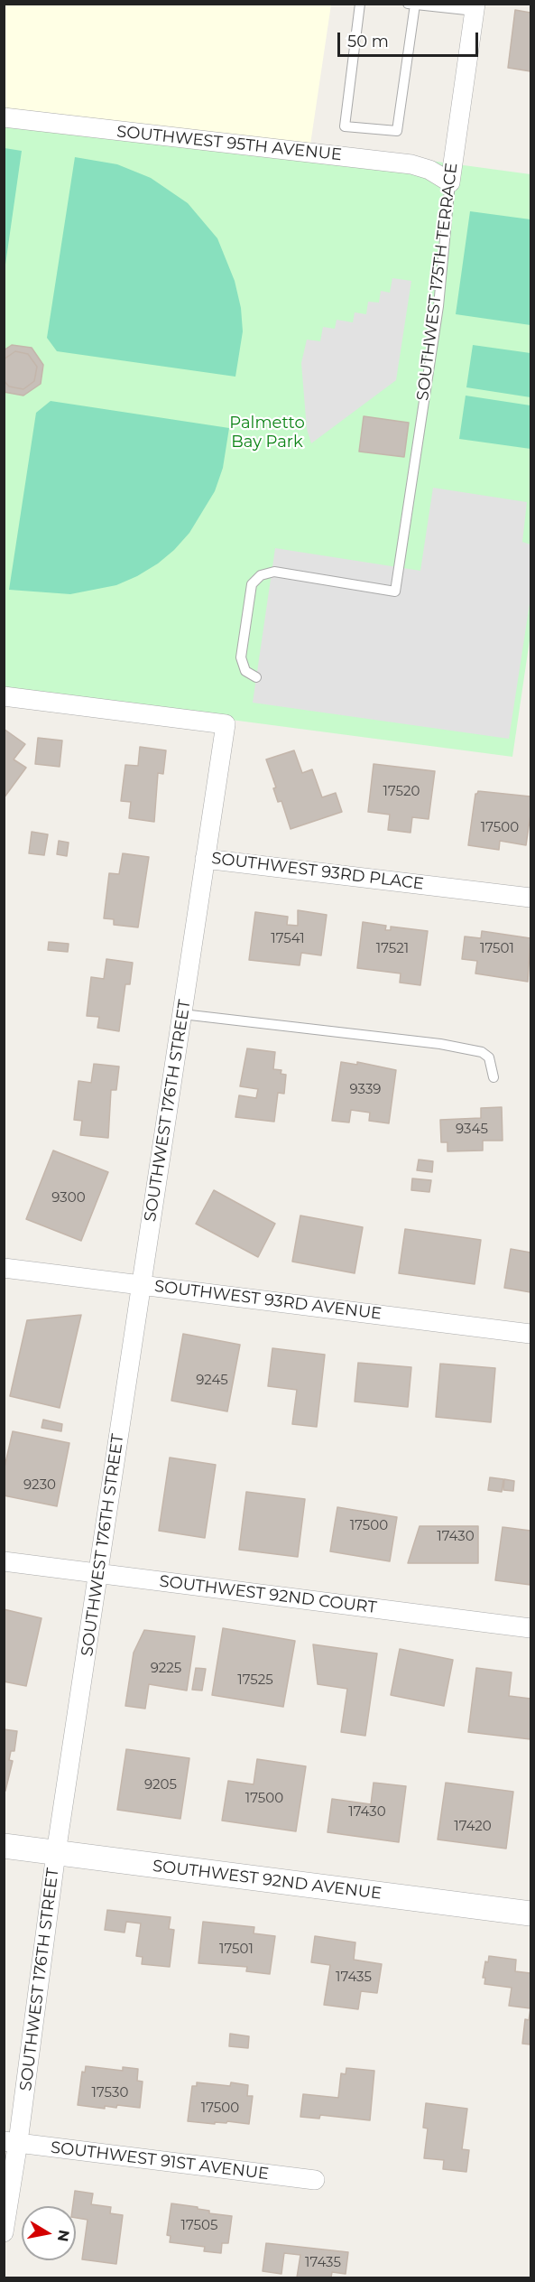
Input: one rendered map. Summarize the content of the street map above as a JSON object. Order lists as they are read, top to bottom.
{
  "streets": {
    "street": [
      "SOUTHWEST 95TH AVENUE",
      "SOUTHWEST 175TH TERRACE",
      "SOUTHWEST 93RD PLACE",
      "SOUTHWEST 176TH STREET",
      "SOUTHWEST 93RD AVENUE",
      "SOUTHWEST 92ND COURT",
      "SOUTHWEST 92ND AVENUE",
      "SOUTHWEST 91ST AVENUE"
    ]
  },
  "crossings": [
    ["SOUTHWEST 95TH AVENUE", "SOUTHWEST 175TH TERRACE"],
    ["SOUTHWEST 93RD PLACE", "SOUTHWEST 176TH STREET"],
    ["SOUTHWEST 176TH STREET", "SOUTHWEST 93RD AVENUE"],
    ["SOUTHWEST 176TH STREET", "SOUTHWEST 92ND COURT"],
    ["SOUTHWEST 176TH STREET", "SOUTHWEST 92ND AVENUE"],
    ["SOUTHWEST 176TH STREET", "SOUTHWEST 91ST AVENUE"]
  ],
  "parks": ["Palmetto Bay Park"],
  "house_numbers": [
    "17520",
    "17500",
    "17541",
    "17521",
    "17501",
    "9339",
    "9345",
    "9300",
    "9245",
    "9230",
    "17500",
    "17430",
    "9225",
    "17525",
    "9205",
    "17500",
    "17430",
    "17420",
    "17501",
    "17435",
    "17530",
    "17500",
    "17505",
    "17435"
  ],
  "scale_bar": "50 m",
  "north": "right"
}
